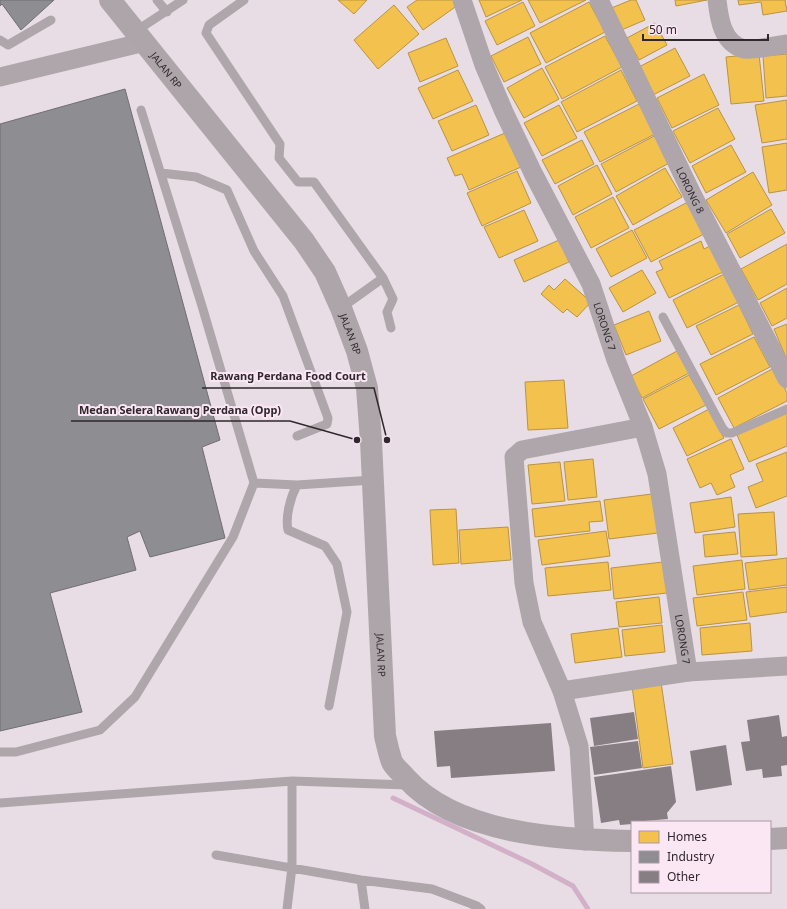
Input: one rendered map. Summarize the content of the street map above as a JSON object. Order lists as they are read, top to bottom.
{
  "streets": {
    "street": ["JALAN RP", "LORONG 8", "LORONG 7"]
  },
  "places": ["Medan Selera Rawang Perdana (Opp)", "Rawang Perdana Food Court"],
  "legend": ["Homes", "Industry", "Other"],
  "scale_bar": "50 m"
}
